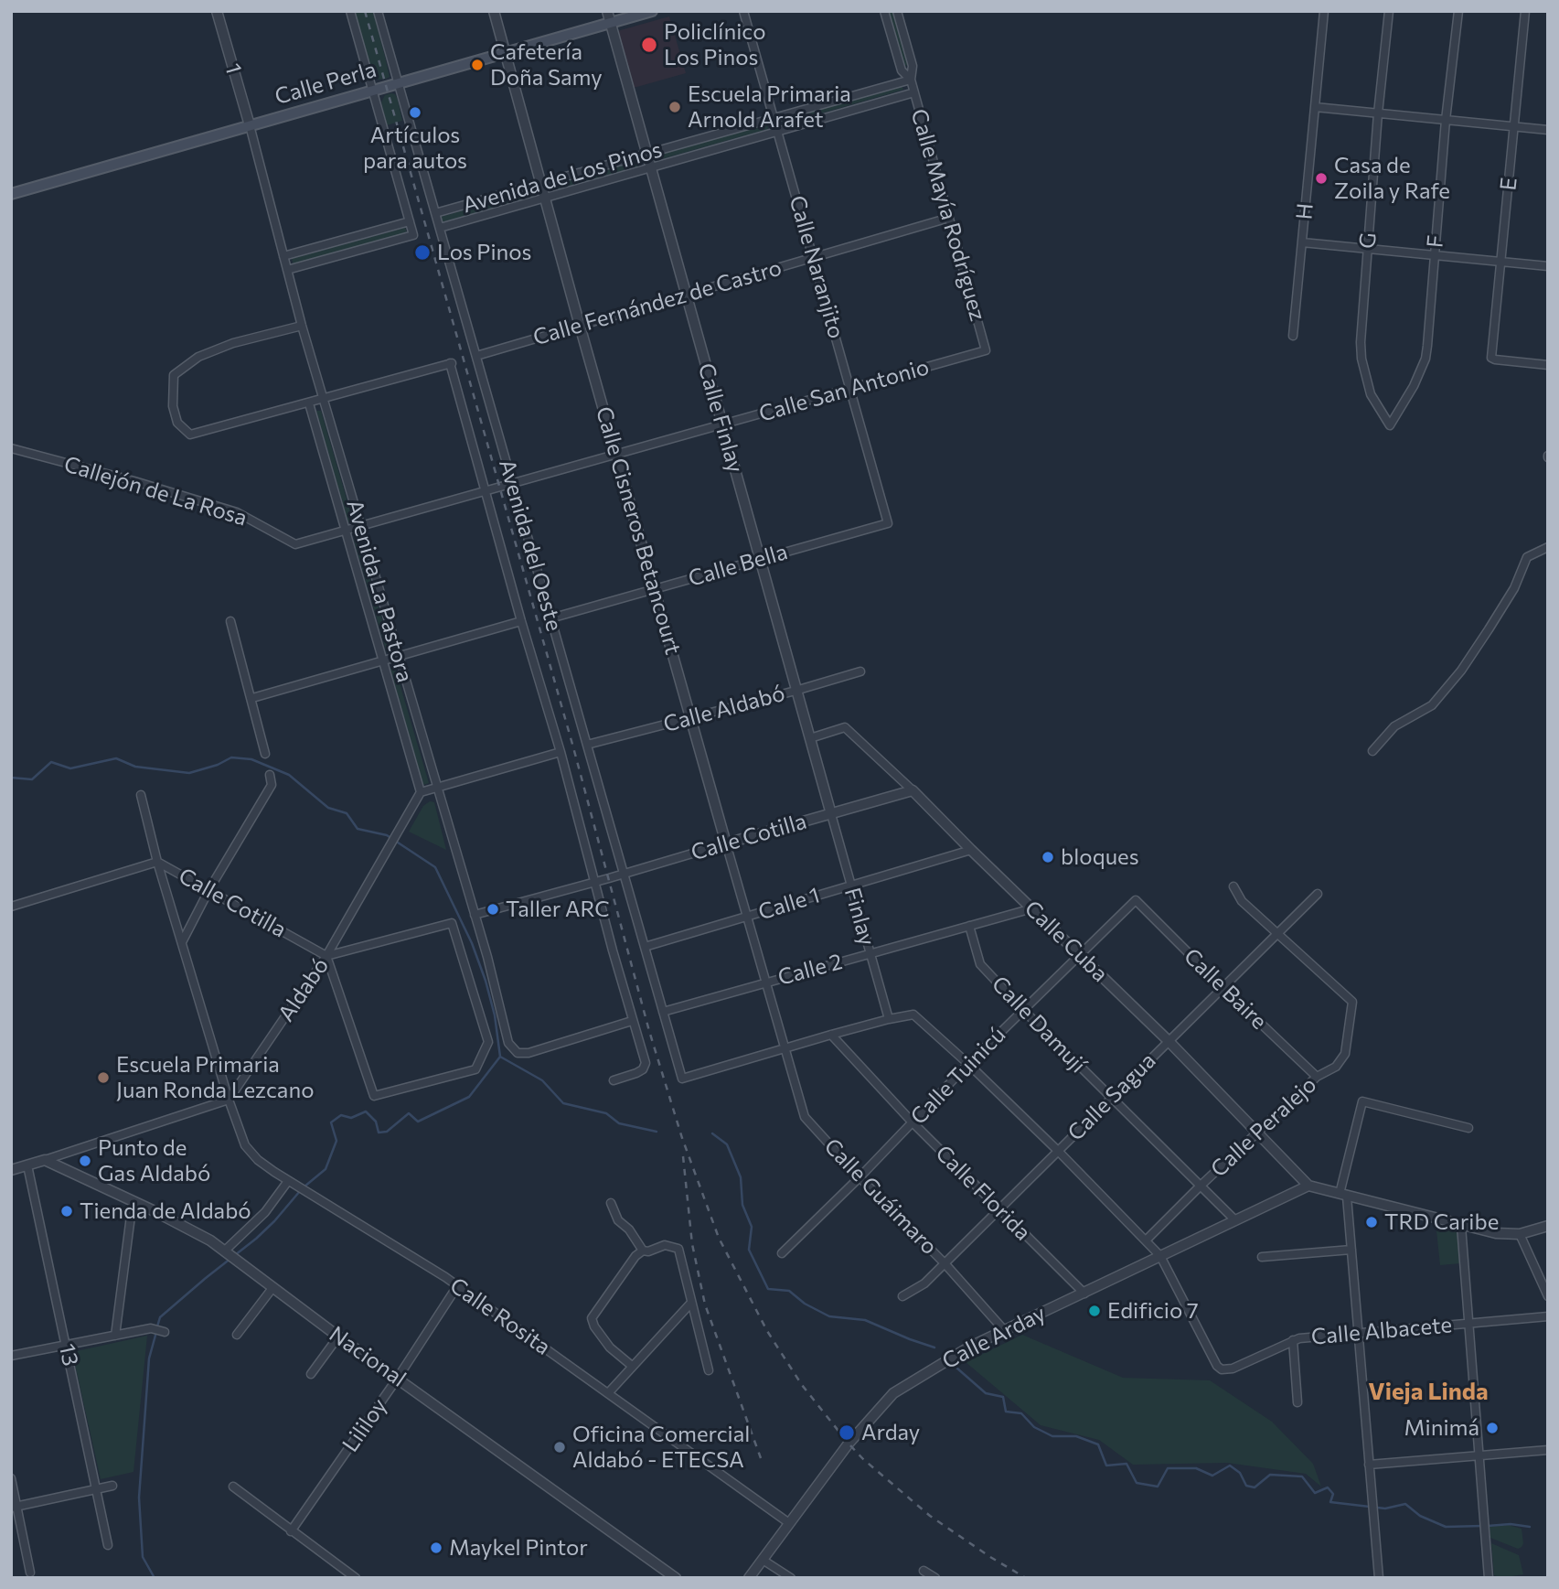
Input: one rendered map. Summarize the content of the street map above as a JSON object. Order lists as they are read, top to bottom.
{
  "streets": {
    "main road": ["Calle Perla"],
    "street": [
      "1",
      "Avenida de Los Pinos",
      "E",
      "H",
      "Calle Mayía Rodríguez",
      "G",
      "F",
      "Calle Naranjito",
      "Calle Fernández de Castro",
      "Calle San Antonio",
      "Calle Finlay",
      "Callejón de La Rosa",
      "Calle Cisneros Betancourt",
      "Avenida del Oeste",
      "Calle Bella",
      "Avenida La Pastora",
      "Calle Aldabó",
      "Calle Cotilla",
      "Calle 1",
      "Finlay",
      "Calle Cuba",
      "Calle 2",
      "Calle Baire",
      "Aldabó",
      "Calle Damují",
      "Calle Tuinicú",
      "Calle Sagua",
      "Calle Peralejo",
      "Calle Florida",
      "Calle Guáimaro",
      "Calle Rosita",
      "Calle Albacete",
      "Calle Arday",
      "13",
      "Nacional",
      "Lililoy"
    ]
  },
  "crossings": [
    ["1", "Calle Perla"],
    ["1", "Avenida La Pastora"],
    ["Calle Perla", "Calle Finlay"],
    ["Calle Perla", "Calle Cisneros Betancourt"],
    ["Calle Perla", "Avenida del Oeste"],
    ["Calle Perla", "Avenida La Pastora"],
    ["Avenida de Los Pinos", "Calle Mayía Rodríguez"],
    ["Avenida de Los Pinos", "Calle Naranjito"],
    ["Avenida de Los Pinos", "Calle Finlay"],
    ["Avenida de Los Pinos", "Calle Cisneros Betancourt"],
    ["Avenida de Los Pinos", "Avenida del Oeste"],
    ["Calle Mayía Rodríguez", "Calle Fernández de Castro"],
    ["Calle Mayía Rodríguez", "Calle San Antonio"],
    ["G", "F"],
    ["Calle Naranjito", "Calle Fernández de Castro"],
    ["Calle Naranjito", "Calle San Antonio"],
    ["Calle Naranjito", "Calle Bella"],
    ["Calle Fernández de Castro", "Calle Finlay"],
    ["Calle Fernández de Castro", "Calle Cisneros Betancourt"],
    ["Calle Fernández de Castro", "Avenida del Oeste"],
    ["Calle San Antonio", "Calle Finlay"],
    ["Calle San Antonio", "Callejón de La Rosa"],
    ["Calle San Antonio", "Calle Cisneros Betancourt"],
    ["Calle San Antonio", "Avenida del Oeste"],
    ["Calle San Antonio", "Avenida La Pastora"],
    ["Calle Finlay", "Calle Bella"],
    ["Calle Finlay", "Calle Aldabó"],
    ["Calle Finlay", "Calle Cotilla"],
    ["Calle Finlay", "Finlay"],
    ["Calle Finlay", "Calle Cuba"],
    ["Calle Cisneros Betancourt", "Avenida del Oeste"],
    ["Calle Cisneros Betancourt", "Calle Bella"],
    ["Calle Cisneros Betancourt", "Calle Aldabó"],
    ["Calle Cisneros Betancourt", "Calle Cotilla"],
    ["Calle Cisneros Betancourt", "Calle 1"],
    ["Calle Cisneros Betancourt", "Calle 2"],
    ["Calle Cisneros Betancourt", "Calle Guáimaro"],
    ["Avenida del Oeste", "Calle Bella"],
    ["Avenida del Oeste", "Avenida La Pastora"],
    ["Avenida del Oeste", "Calle Aldabó"],
    ["Avenida del Oeste", "Calle Cotilla"],
    ["Avenida del Oeste", "Calle 1"],
    ["Avenida del Oeste", "Calle 2"],
    ["Avenida del Oeste", "Calle Guáimaro"],
    ["Avenida La Pastora", "Calle Cotilla"],
    ["Avenida La Pastora", "Aldabó"],
    ["Calle Cotilla", "Finlay"],
    ["Calle Cotilla", "Calle Cuba"],
    ["Calle Cotilla", "Aldabó"],
    ["Calle Cotilla", "Calle Rosita"],
    ["Calle 1", "Finlay"],
    ["Calle 1", "Calle Cuba"],
    ["Finlay", "Calle 2"],
    ["Calle Cuba", "Calle 2"],
    ["Calle Cuba", "Calle Tuinicú"],
    ["Calle Cuba", "Calle Sagua"],
    ["Calle Cuba", "Calle Peralejo"],
    ["Calle Cuba", "Calle Arday"],
    ["Calle 2", "Calle Damují"],
    ["Calle Baire", "Calle Tuinicú"],
    ["Calle Baire", "Calle Sagua"],
    ["Calle Baire", "Calle Peralejo"],
    ["Aldabó", "Calle Rosita"],
    ["Calle Damují", "Calle Tuinicú"],
    ["Calle Damují", "Calle Sagua"],
    ["Calle Damují", "Calle Peralejo"],
    ["Calle Damují", "Calle Arday"],
    ["Calle Tuinicú", "Calle Florida"],
    ["Calle Tuinicú", "Calle Guáimaro"],
    ["Calle Sagua", "Calle Peralejo"],
    ["Calle Sagua", "Calle Florida"],
    ["Calle Sagua", "Calle Guáimaro"],
    ["Calle Florida", "Calle Arday"],
    ["Calle Guáimaro", "Calle Arday"],
    ["Calle Rosita", "Calle Arday"],
    ["Calle Rosita", "Lililoy"],
    ["Calle Albacete", "Calle Arday"],
    ["Nacional", "Lililoy"]
  ],
  "districts": ["Vieja Linda"],
  "places": [
    "Policlínico Los Pinos",
    "Cafetería Doña Samy",
    "Escuela Primaria Arnold Arafet",
    "Artículos para autos",
    "Casa de Zoila y Rafe",
    "Los Pinos",
    "bloques",
    "Taller ARC",
    "Escuela Primaria Juan Ronda Lezcano",
    "Punto de Gas Aldabó",
    "Tienda de Aldabó",
    "TRD Caribe",
    "Edificio 7",
    "Minimá",
    "Arday",
    "Oficina Comercial Aldabó - ETECSA",
    "Maykel Pintor"
  ]
}
